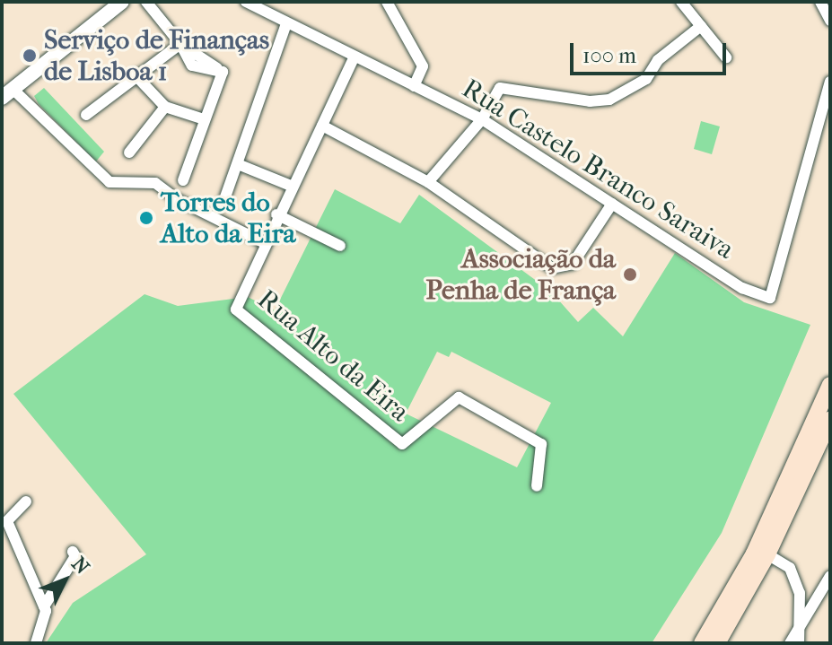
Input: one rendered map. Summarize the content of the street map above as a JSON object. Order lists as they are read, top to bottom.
{
  "streets": {
    "street": ["Rua Castelo Branco Saraiva", "Rua Alto da Eira"]
  },
  "places": ["Serviço de Finanças de Lisboa 1", "Torres do Alto da Eira", "Associação da Penha de França"],
  "scale_bar": "100 m",
  "north": "top right"
}
